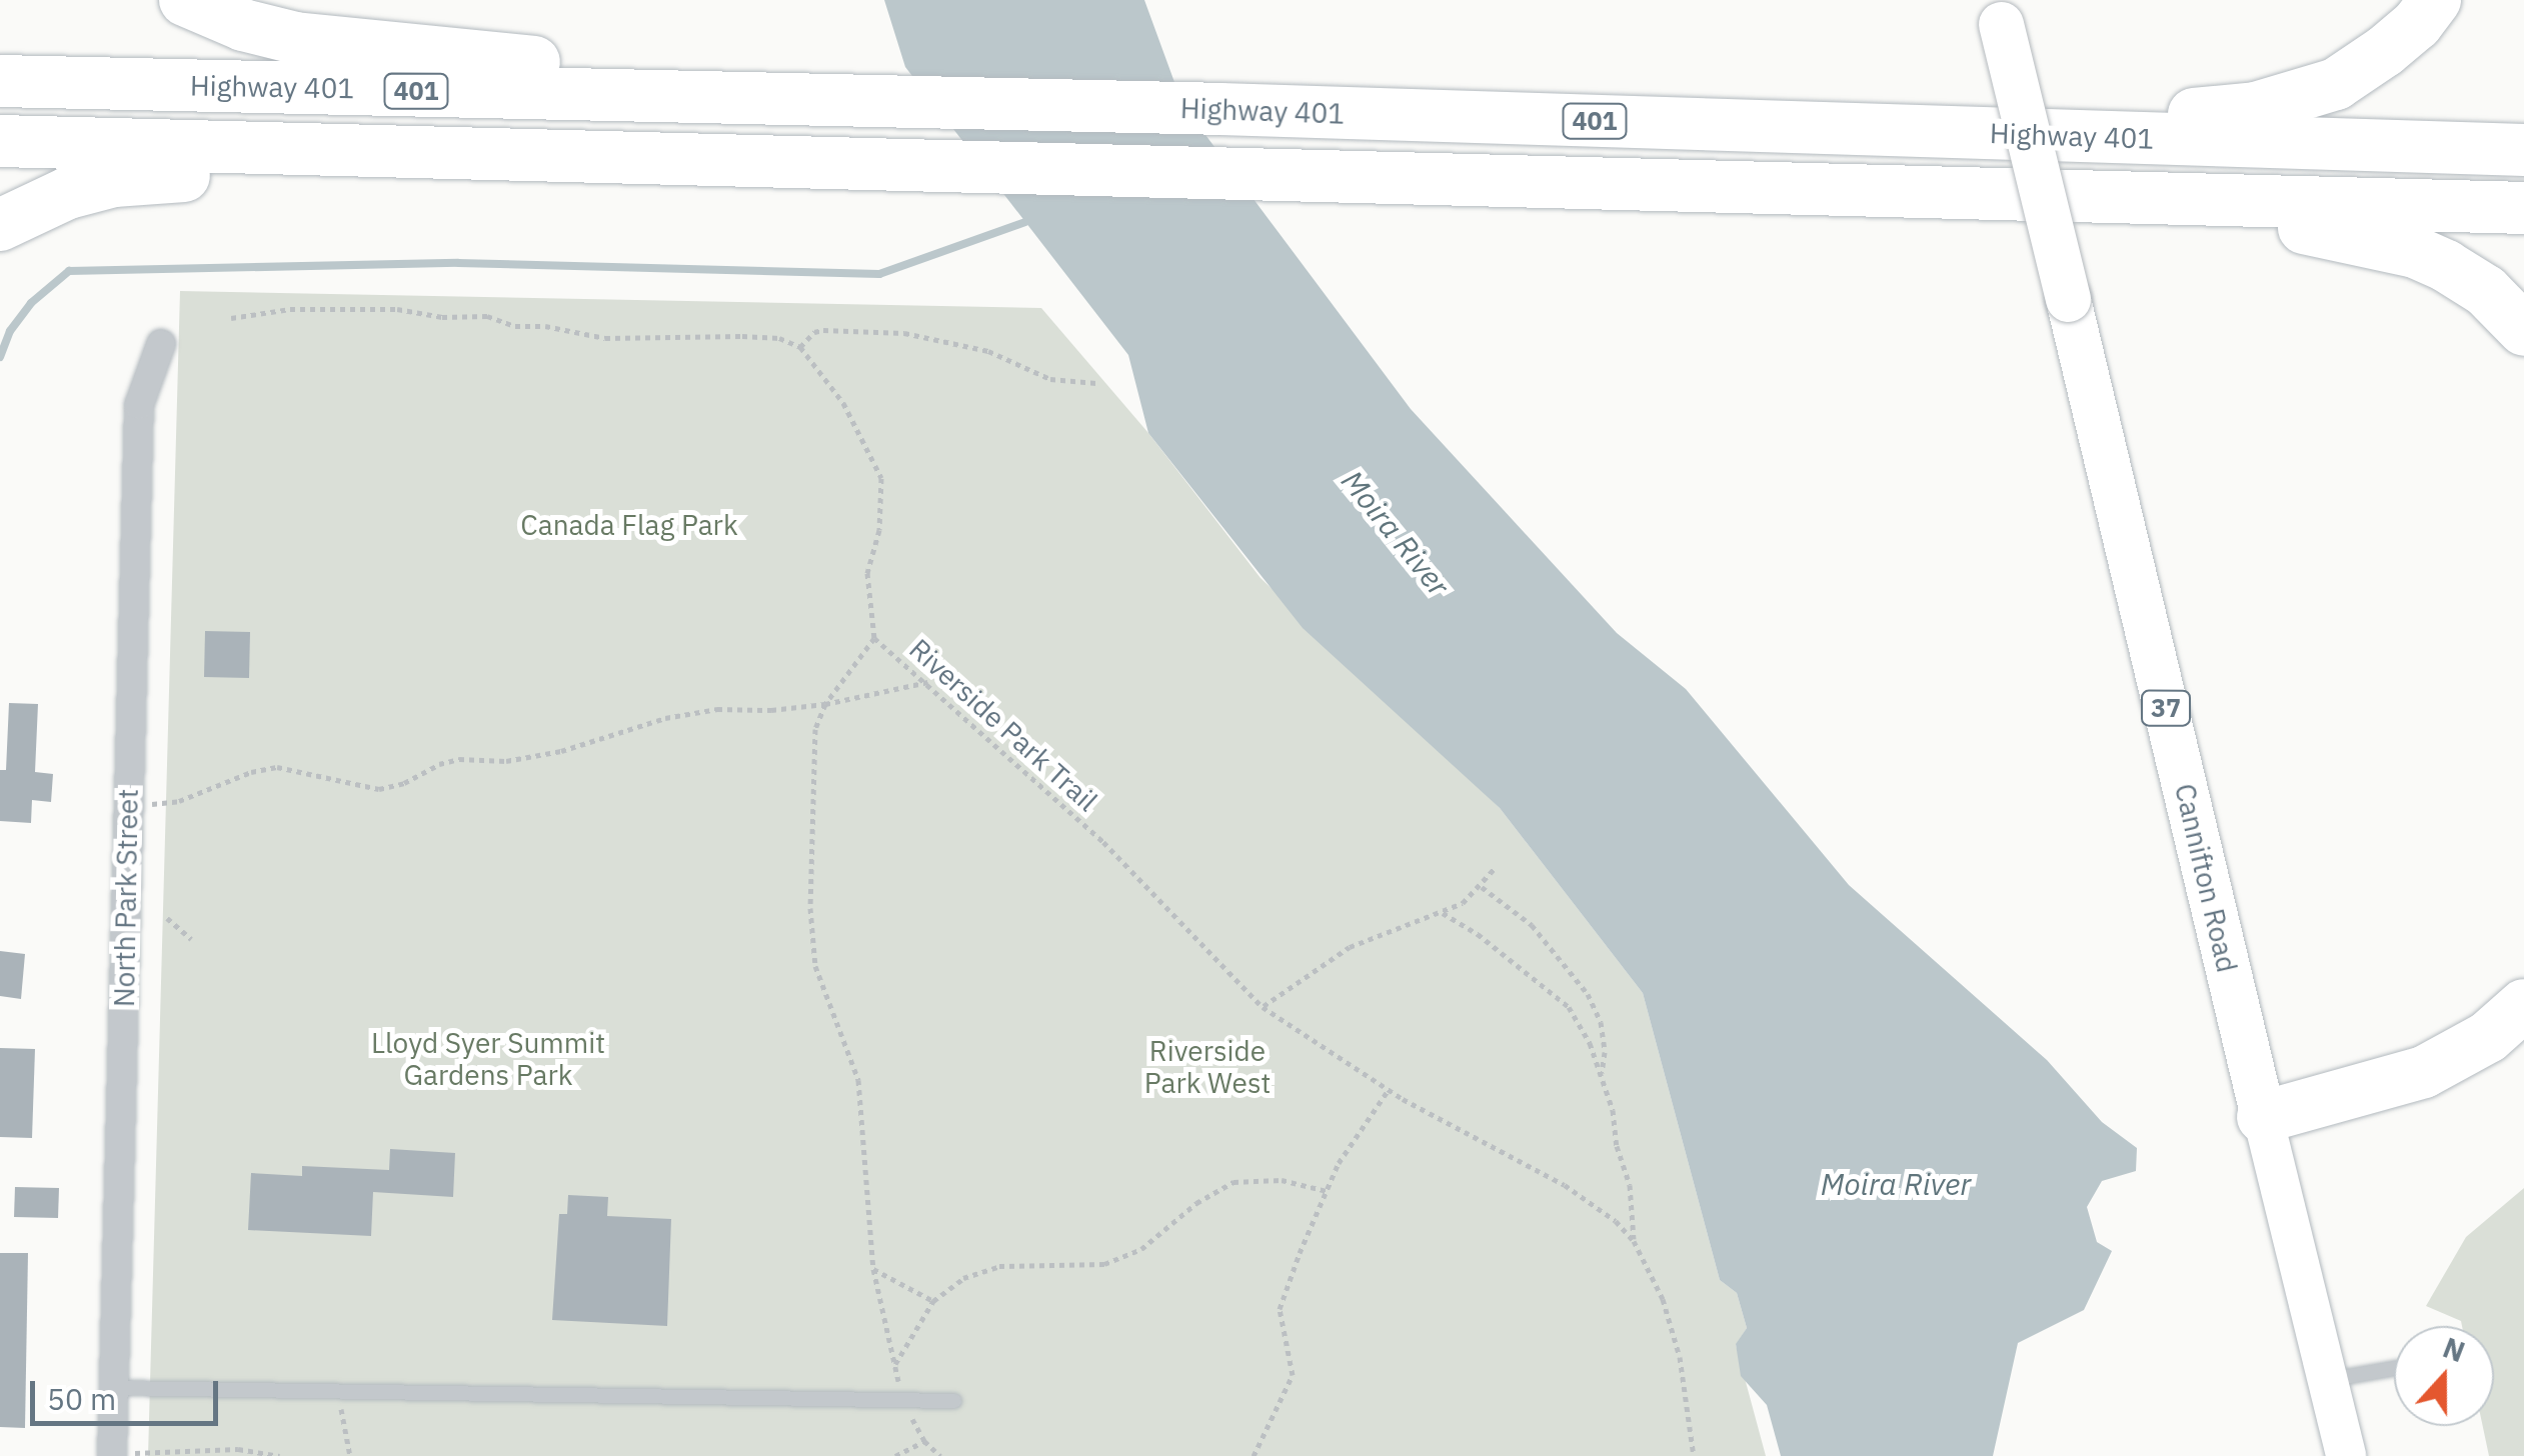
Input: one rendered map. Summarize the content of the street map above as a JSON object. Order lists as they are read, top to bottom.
{
  "streets": {
    "highway": ["Highway 401", "401"],
    "main road": ["37", "Cannifton Road"],
    "street": ["North Park Street"],
    "path": ["Riverside Park Trail"]
  },
  "water": ["Moira River"],
  "parks": ["Canada Flag Park", "Lloyd Syer Summit Gardens Park", "Riverside Park West"],
  "scale_bar": "50 m",
  "north": "top"
}
